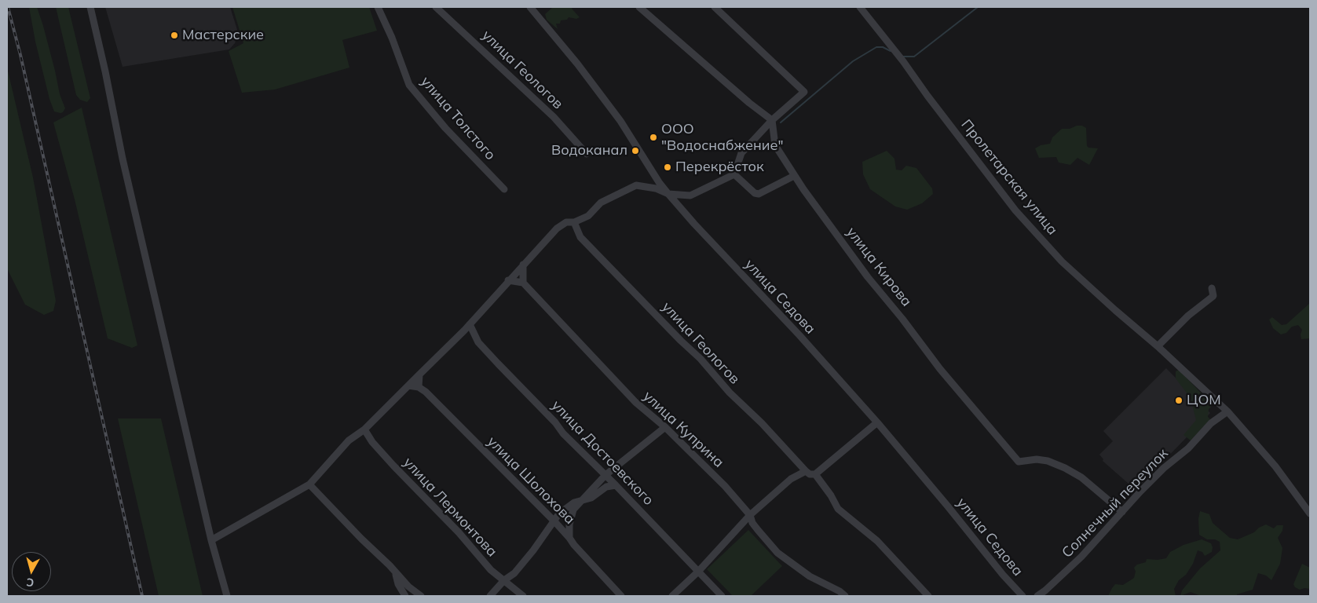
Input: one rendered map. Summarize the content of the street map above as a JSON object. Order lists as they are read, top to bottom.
{
  "streets": {
    "street": [
      "улица Геологов",
      "улица Толстого",
      "Пролетарская улица",
      "улица Кирова",
      "улица Седова",
      "улица Куприна",
      "улица Достоевского",
      "улица Шолохова",
      "Солнечный переулок",
      "улица Лермонтова"
    ]
  },
  "crossings": [
    ["Пролетарская улица", "Солнечный переулок"],
    ["улица Кирова", "Солнечный переулок"]
  ],
  "places": [
    "Мастерские",
    "ООО \"Водоснабжение\"",
    "Водоканал",
    "Перекрёсток",
    "ЦОМ"
  ],
  "north": "bottom"
}
